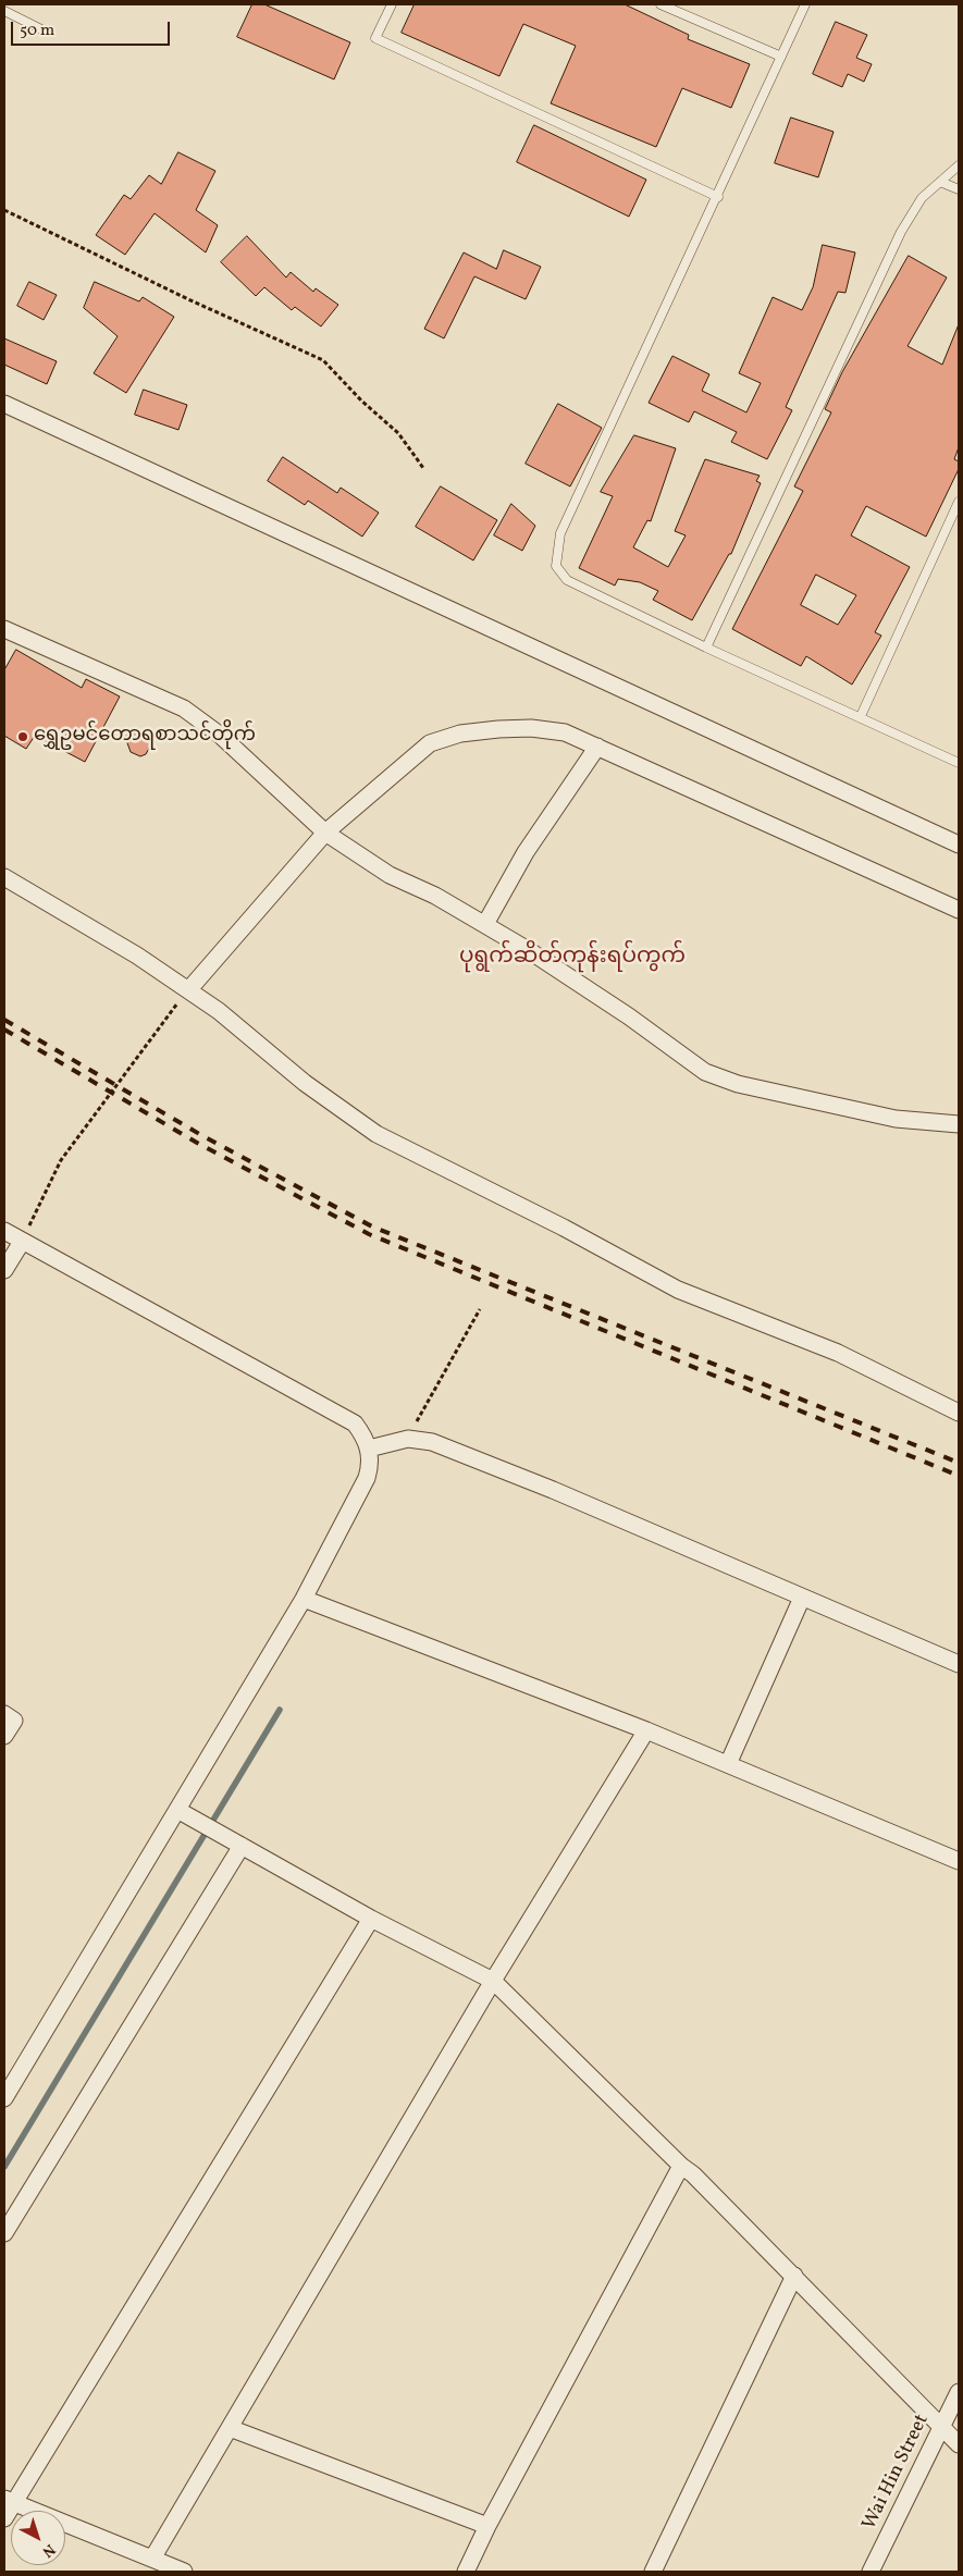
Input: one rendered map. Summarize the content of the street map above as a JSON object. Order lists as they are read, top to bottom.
{
  "streets": {
    "street": ["Wai Hin Street"]
  },
  "districts": ["ပုရွက်ဆိတ်ကုန်းရပ်ကွက်"],
  "places": ["ရွှေဥမင်တောရစာသင်တိုက်"],
  "scale_bar": "50 m",
  "north": "bottom right"
}
